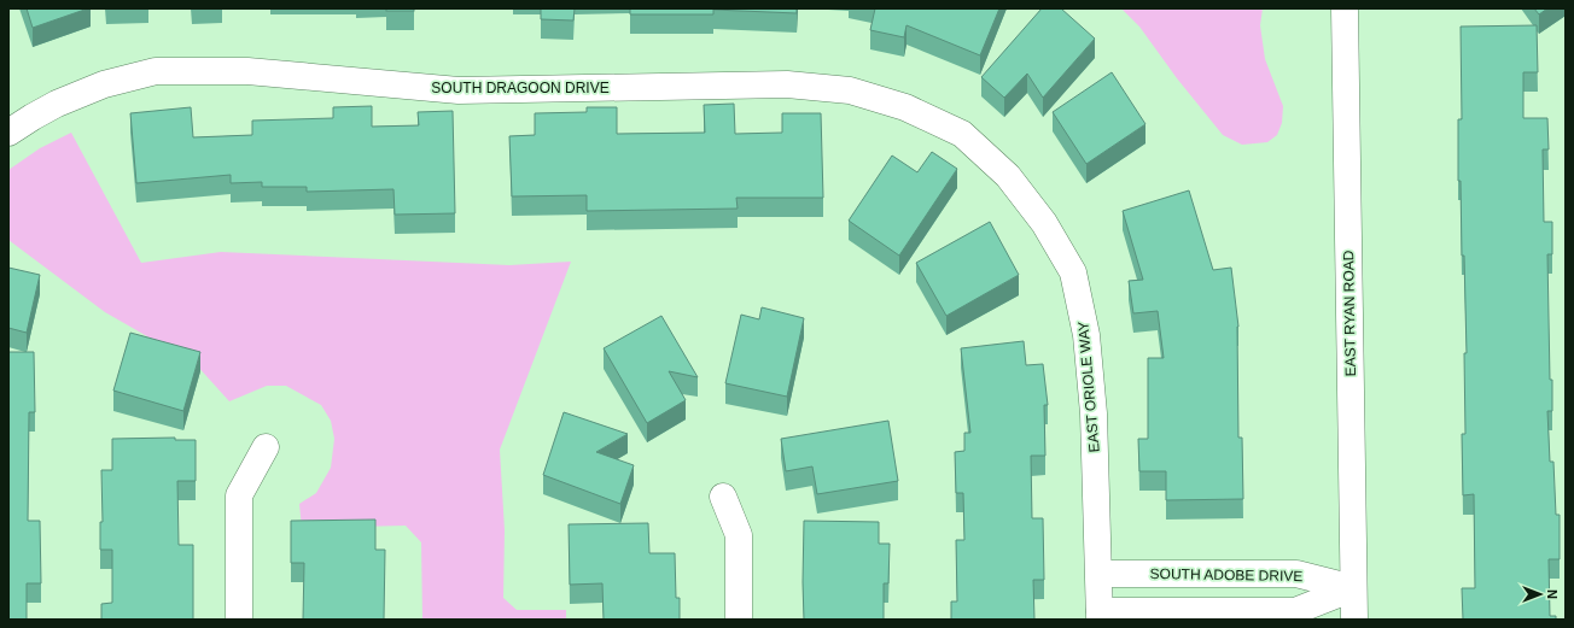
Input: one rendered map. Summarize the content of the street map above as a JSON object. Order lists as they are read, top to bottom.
{
  "streets": {
    "street": [
      "SOUTH DRAGOON DRIVE",
      "EAST RYAN ROAD",
      "EAST ORIOLE WAY",
      "SOUTH ADOBE DRIVE"
    ]
  },
  "crossings": [
    ["SOUTH DRAGOON DRIVE", "EAST ORIOLE WAY"],
    ["EAST RYAN ROAD", "SOUTH ADOBE DRIVE"],
    ["EAST ORIOLE WAY", "SOUTH ADOBE DRIVE"]
  ],
  "north": "right"
}
